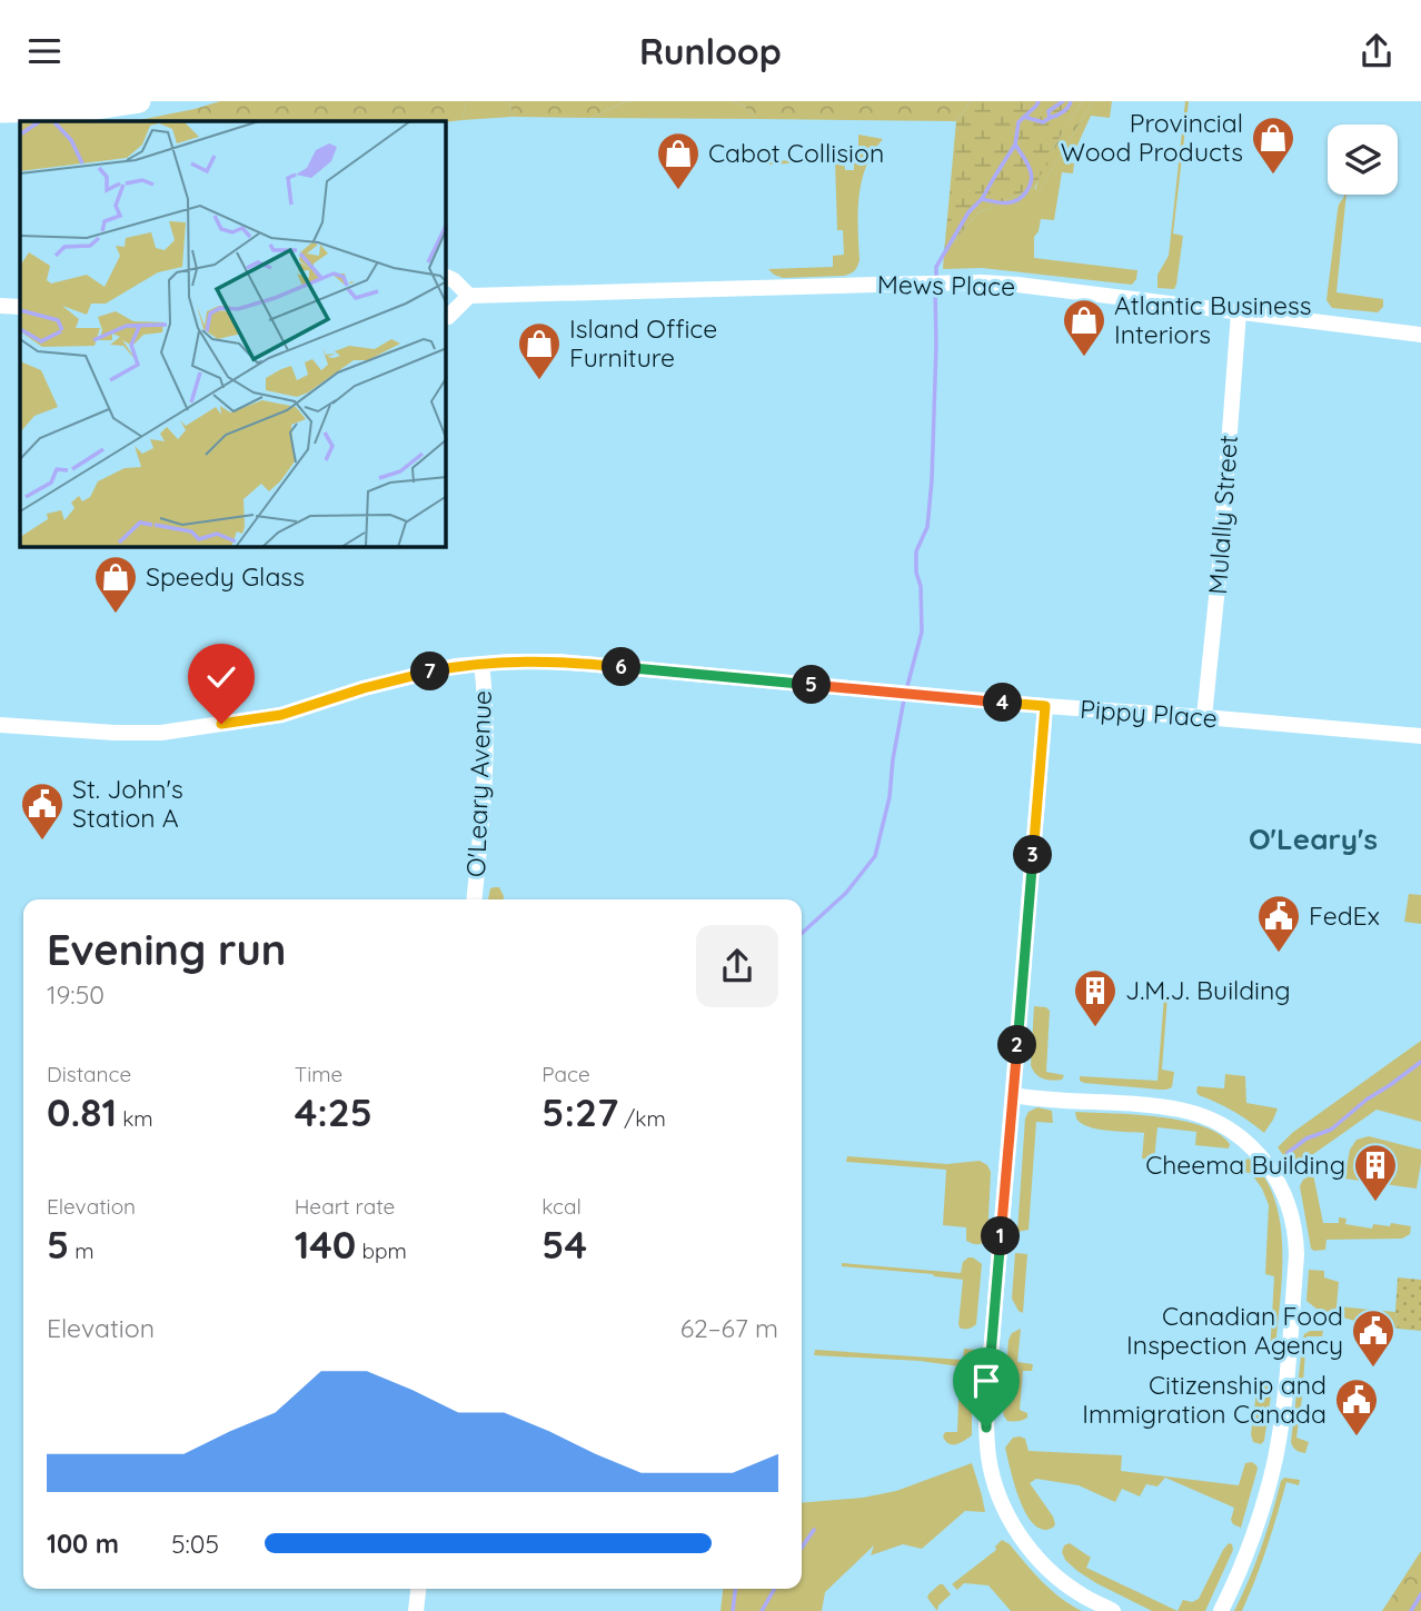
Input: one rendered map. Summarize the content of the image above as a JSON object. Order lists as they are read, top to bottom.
{
  "streets": {
    "street": [
      "Mews Place",
      "Mulally Street",
      "Pippy Place",
      "O'Leary Avenue"
    ]
  },
  "crossings": [
    ["Mews Place", "Mulally Street"],
    ["Mulally Street", "Pippy Place"],
    ["Pippy Place", "O'Leary Avenue"]
  ],
  "districts": ["O'Leary's"],
  "places": {
    "shop": [
      "Provincial Wood Products",
      "Cabot Collision",
      "Atlantic Business Interiors",
      "Island Office Furniture",
      "Speedy Glass"
    ],
    "public building": [
      "St. John's Station A",
      "FedEx",
      "Canadian Food Inspection Agency",
      "Citizenship and Immigration Canada"
    ],
    "building": ["J.M.J. Building", "Cheema Building"]
  },
  "page": {
    "header": "Runloop",
    "pins": [
      "6",
      "7",
      "5",
      "4",
      "3",
      "2",
      "1"
    ],
    "heading": ["Evening run", "19:50"],
    "stats": [
      ["Distance", "0.81 km"],
      ["Time", "4:25"],
      ["Pace", "5:27 /km"],
      ["Elevation", "5 m"],
      ["Heart rate", "140 bpm"],
      ["kcal", "54"]
    ],
    "chart": ["Elevation", "62–67 m"],
    "list": [
      {
        "name": "100 m",
        "note": "5:05"
      }
    ]
  }
}
